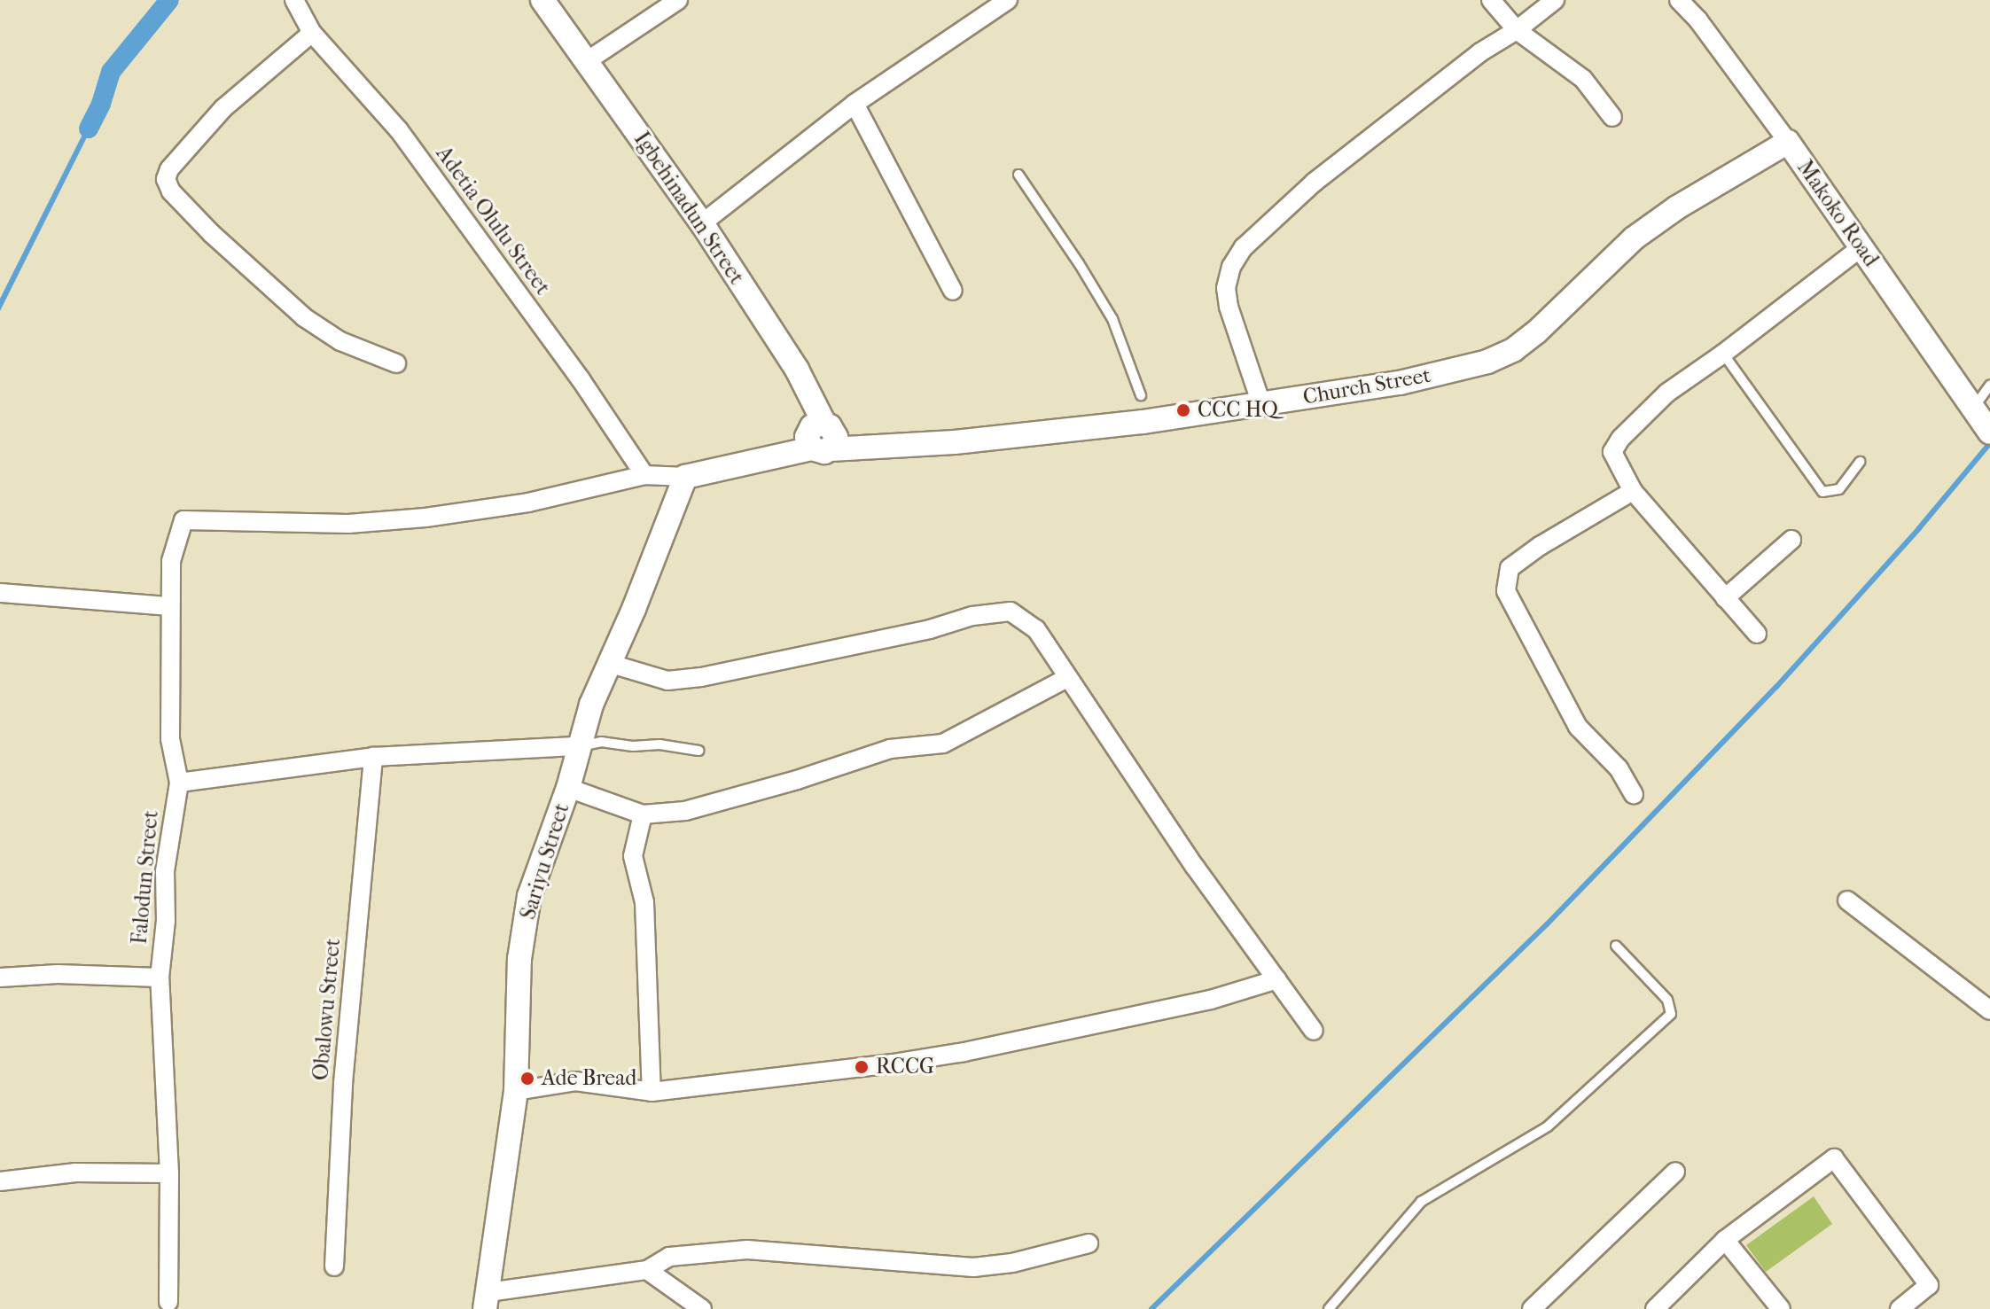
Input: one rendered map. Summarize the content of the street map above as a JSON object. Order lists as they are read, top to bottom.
{
  "streets": {
    "street": [
      "Igbehinadun Street",
      "Makoko Road",
      "Adetia Olulu Street",
      "Church Street",
      "Sariyu Street",
      "Falodun Street",
      "Obalowu Street"
    ]
  },
  "crossings": [
    ["Igbehinadun Street", "Church Street"],
    ["Makoko Road", "Church Street"],
    ["Adetia Olulu Street", "Falodun Street"],
    ["Church Street", "Sariyu Street"]
  ],
  "places": ["CCC HQ", "RCCG", "Ade Bread"]
}
